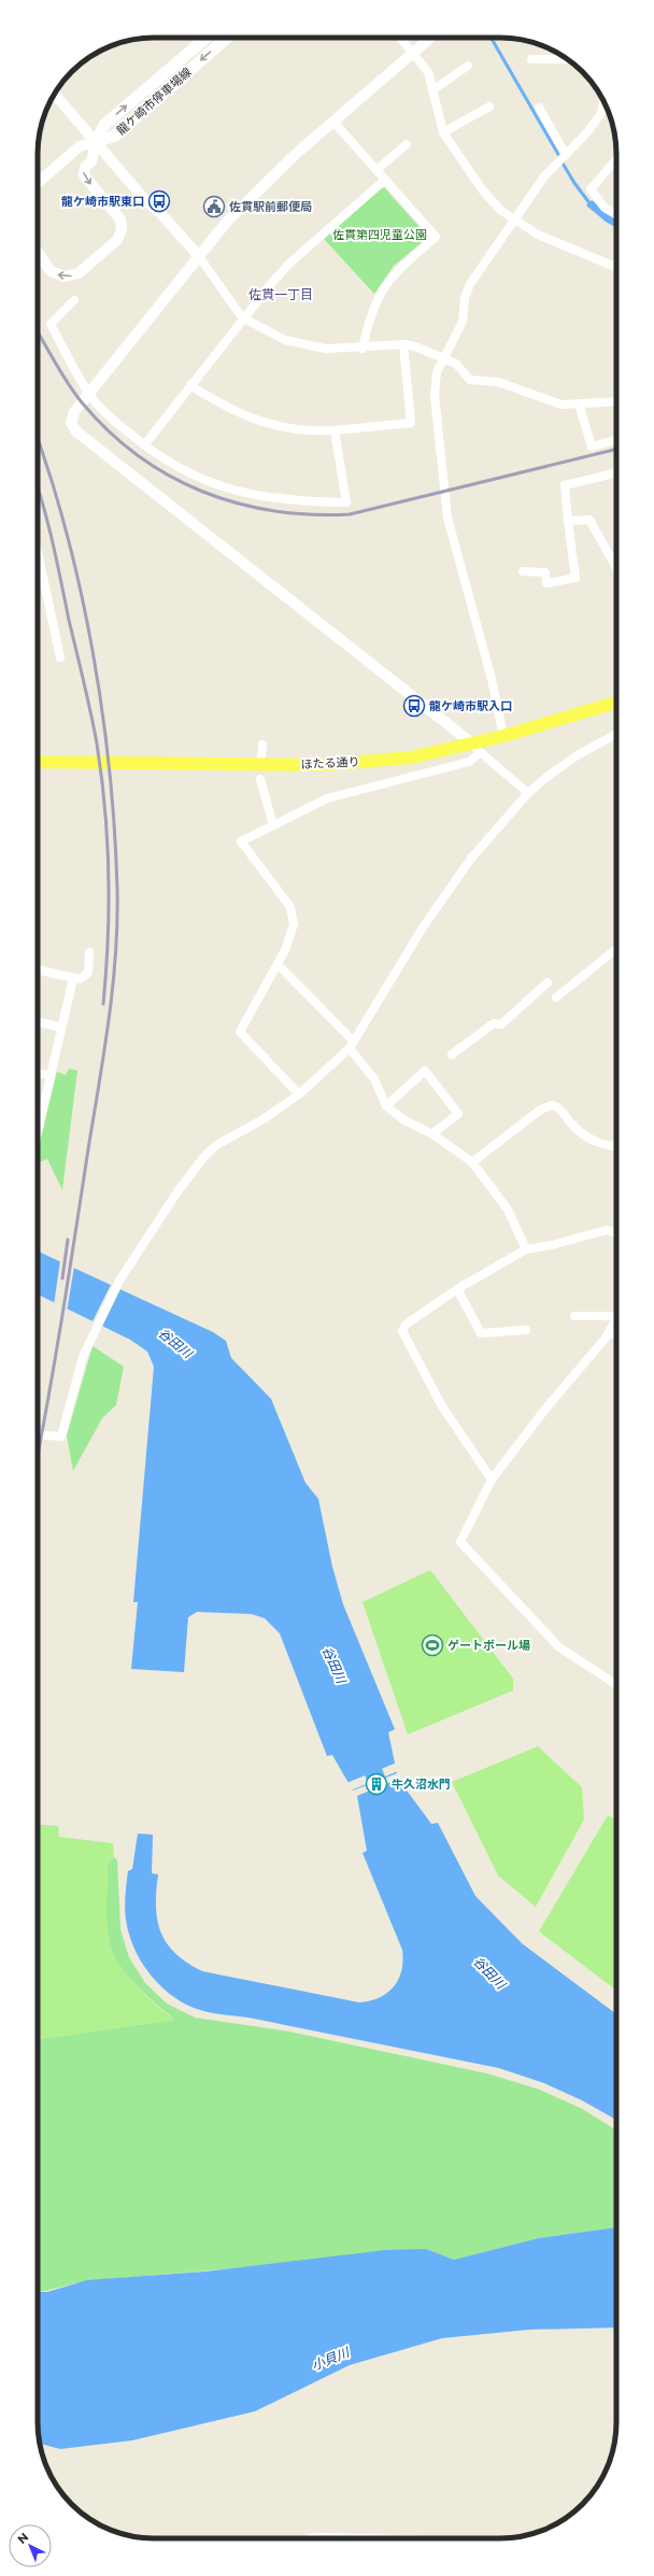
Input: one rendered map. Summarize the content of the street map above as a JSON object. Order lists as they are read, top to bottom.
{
  "streets": {
    "main road": ["龍ケ崎市停車場線", "ほたる通り"]
  },
  "districts": ["佐貫一丁目"],
  "water": ["谷田川", "小貝川"],
  "parks": ["佐貫第四児童公園"],
  "places": {
    "bus stop": ["龍ケ崎市駅東口", "龍ケ崎市駅入口"],
    "public building": ["佐貫駅前郵便局"],
    "sports": ["ゲートボール場"],
    "building": ["牛久沼水門"]
  },
  "north": "top left"
}
